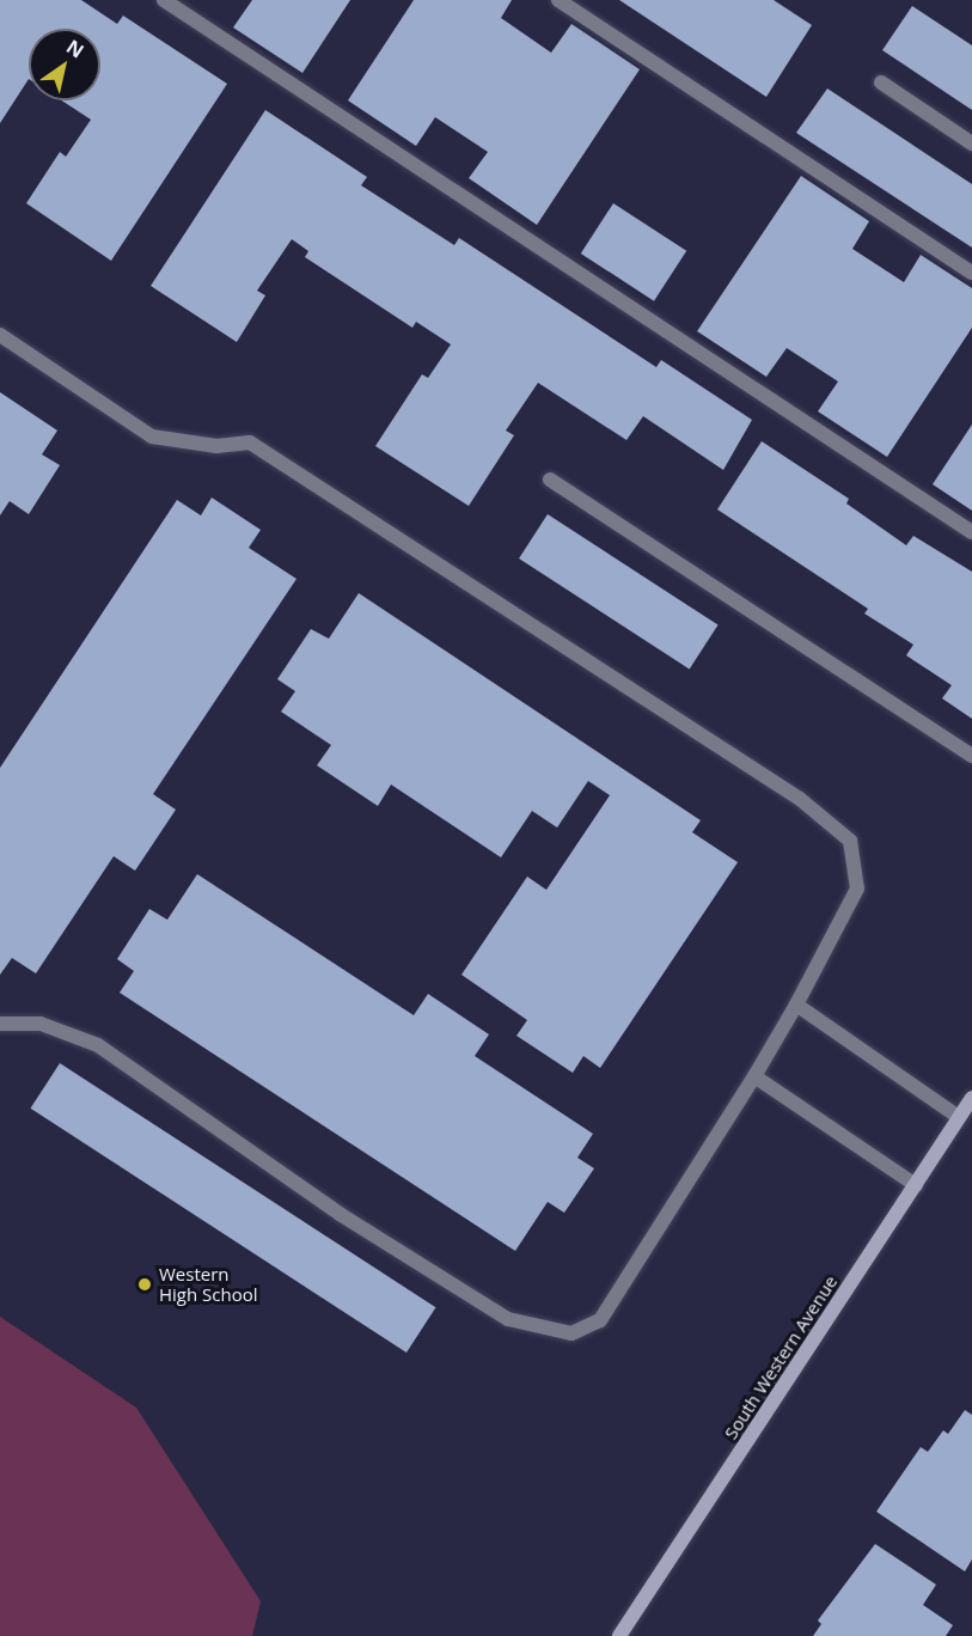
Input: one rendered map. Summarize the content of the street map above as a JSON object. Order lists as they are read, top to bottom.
{
  "streets": {
    "street": ["South Western Avenue"]
  },
  "places": ["Western High School"],
  "north": "top right"
}
